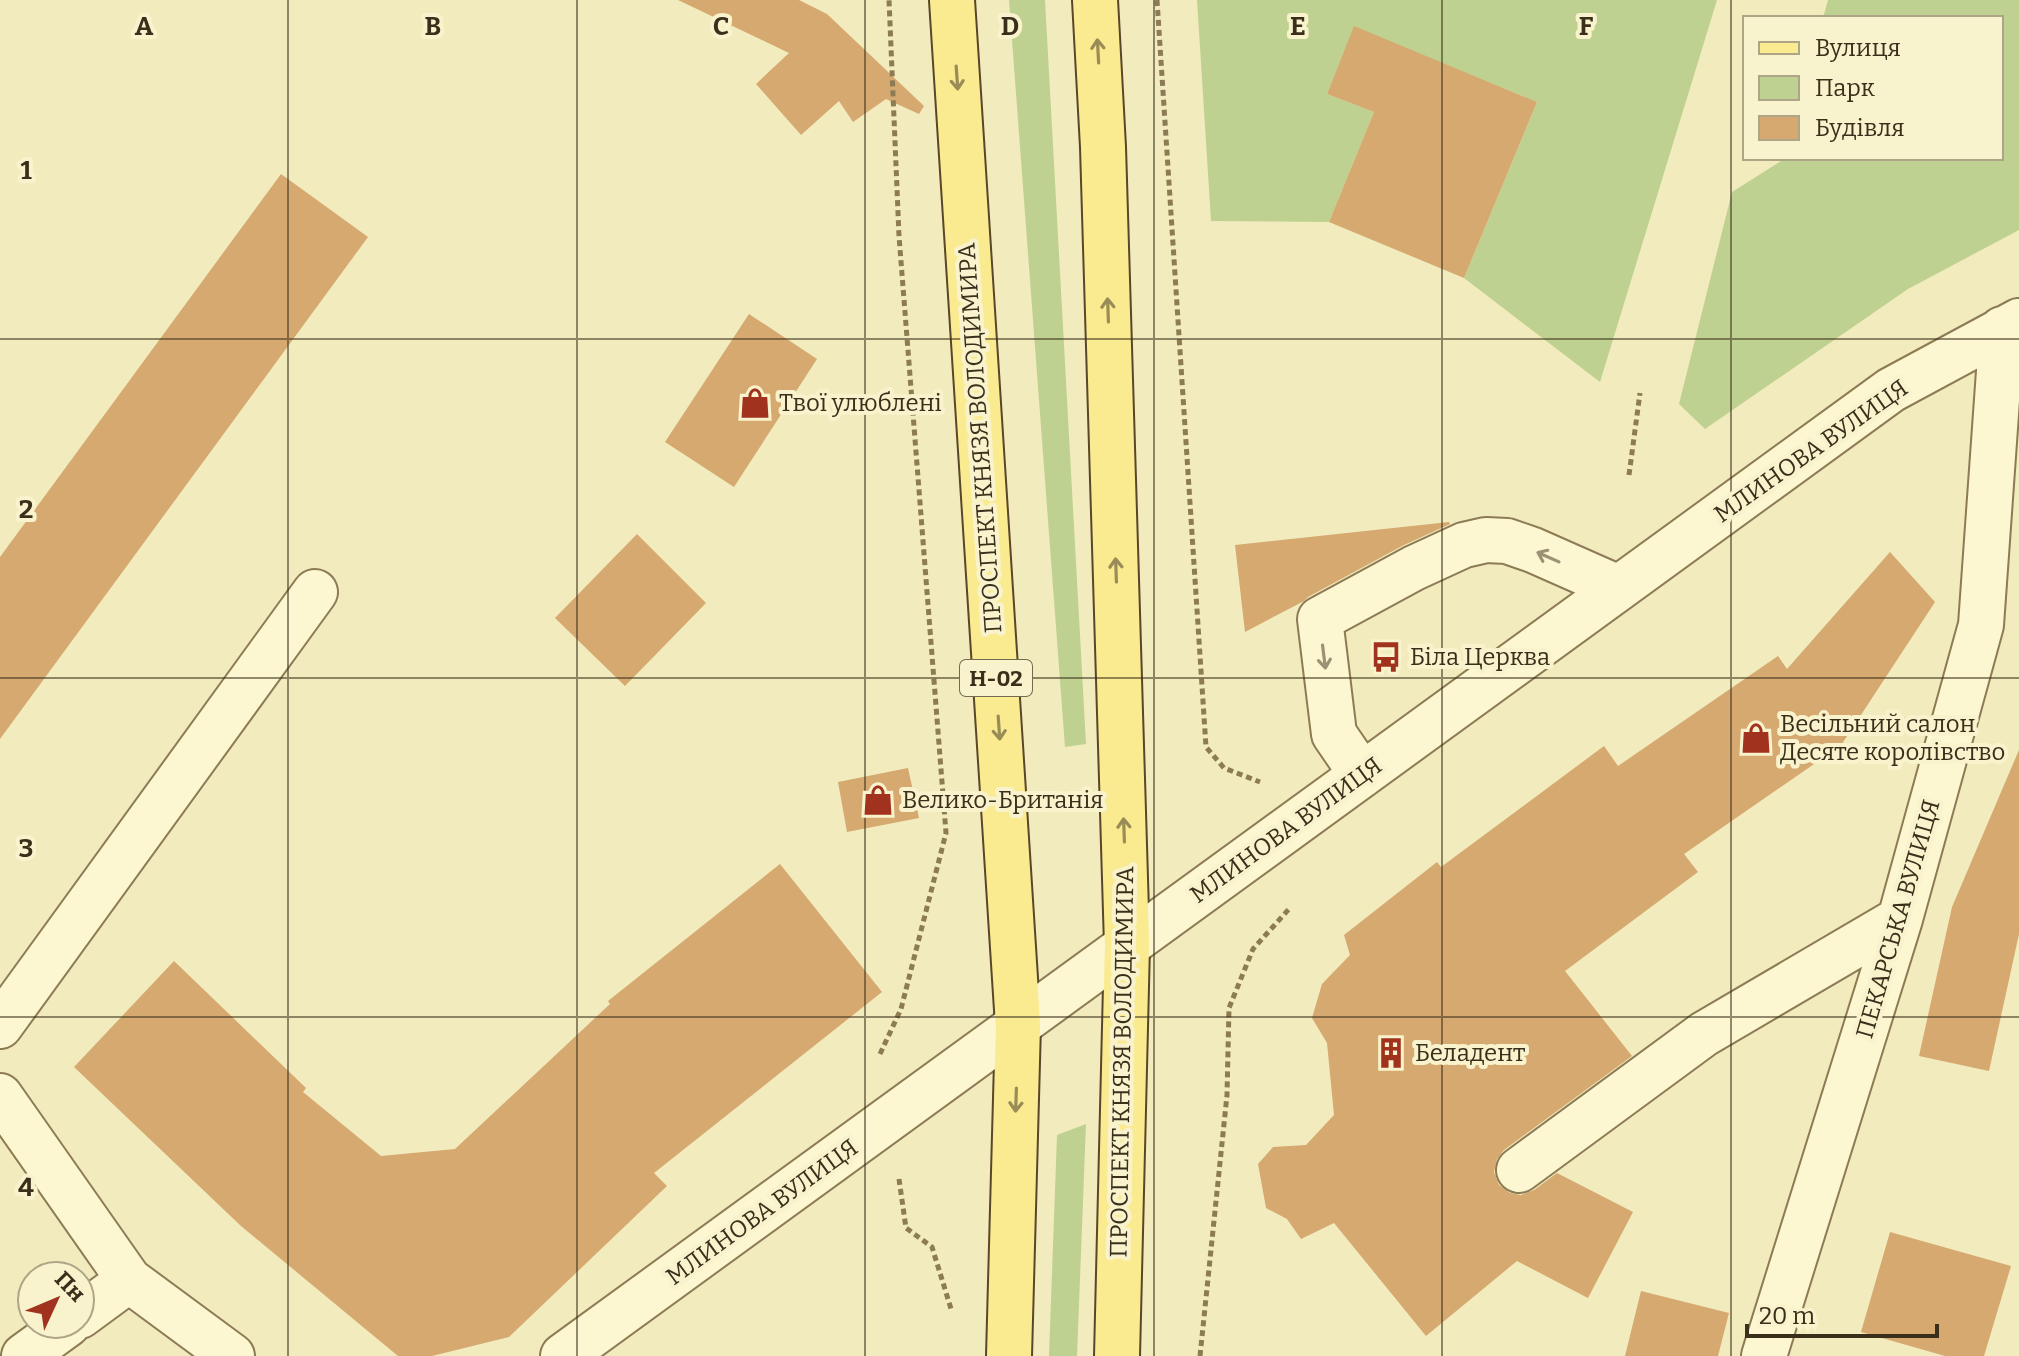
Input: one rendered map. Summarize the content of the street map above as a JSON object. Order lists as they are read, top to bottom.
{
  "streets": {
    "main road": ["ПРОСПЕКТ КНЯЗЯ ВОЛОДИМИРА", "Н-02"],
    "street": ["МЛИНОВА ВУЛИЦЯ", "ПЕКАРСЬКА ВУЛИЦЯ"]
  },
  "crossings": [
    ["ПРОСПЕКТ КНЯЗЯ ВОЛОДИМИРА", "МЛИНОВА ВУЛИЦЯ"],
    ["МЛИНОВА ВУЛИЦЯ", "ПЕКАРСЬКА ВУЛИЦЯ"]
  ],
  "places": {
    "shop": ["Твої улюблені", "Весільний салон Десяте королівство", "Велико-Британія"],
    "bus stop": ["Біла Церква"],
    "building": ["Беладент"]
  },
  "legend": ["Вулиця", "Парк", "Будівля"],
  "scale_bar": "20 m",
  "north": "top right",
  "grid": {
    "columns": [
      "A",
      "B",
      "C",
      "D",
      "E",
      "F"
    ],
    "rows": [
      "1",
      "2",
      "3",
      "4"
    ]
  }
}
